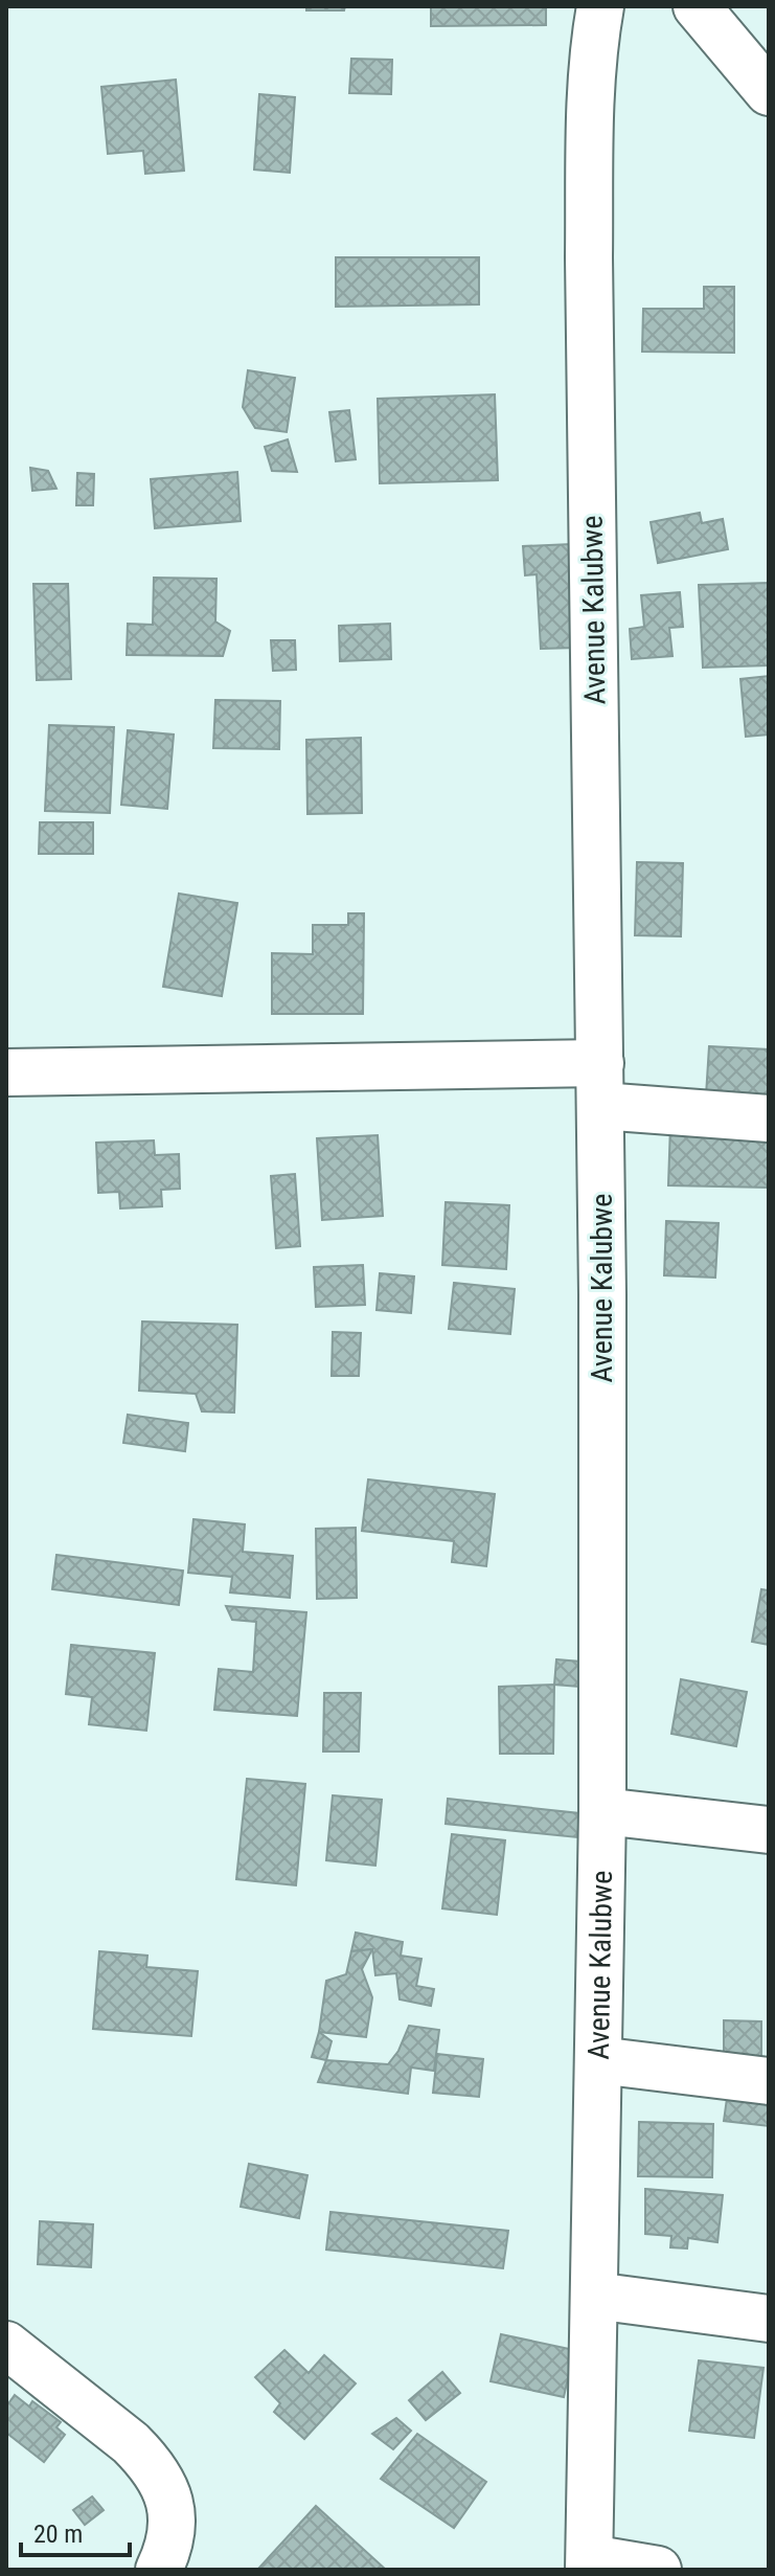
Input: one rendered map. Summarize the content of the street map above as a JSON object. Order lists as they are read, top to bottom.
{
  "streets": {
    "street": ["Avenue Kalubwe"]
  },
  "scale_bar": "20 m"
}
